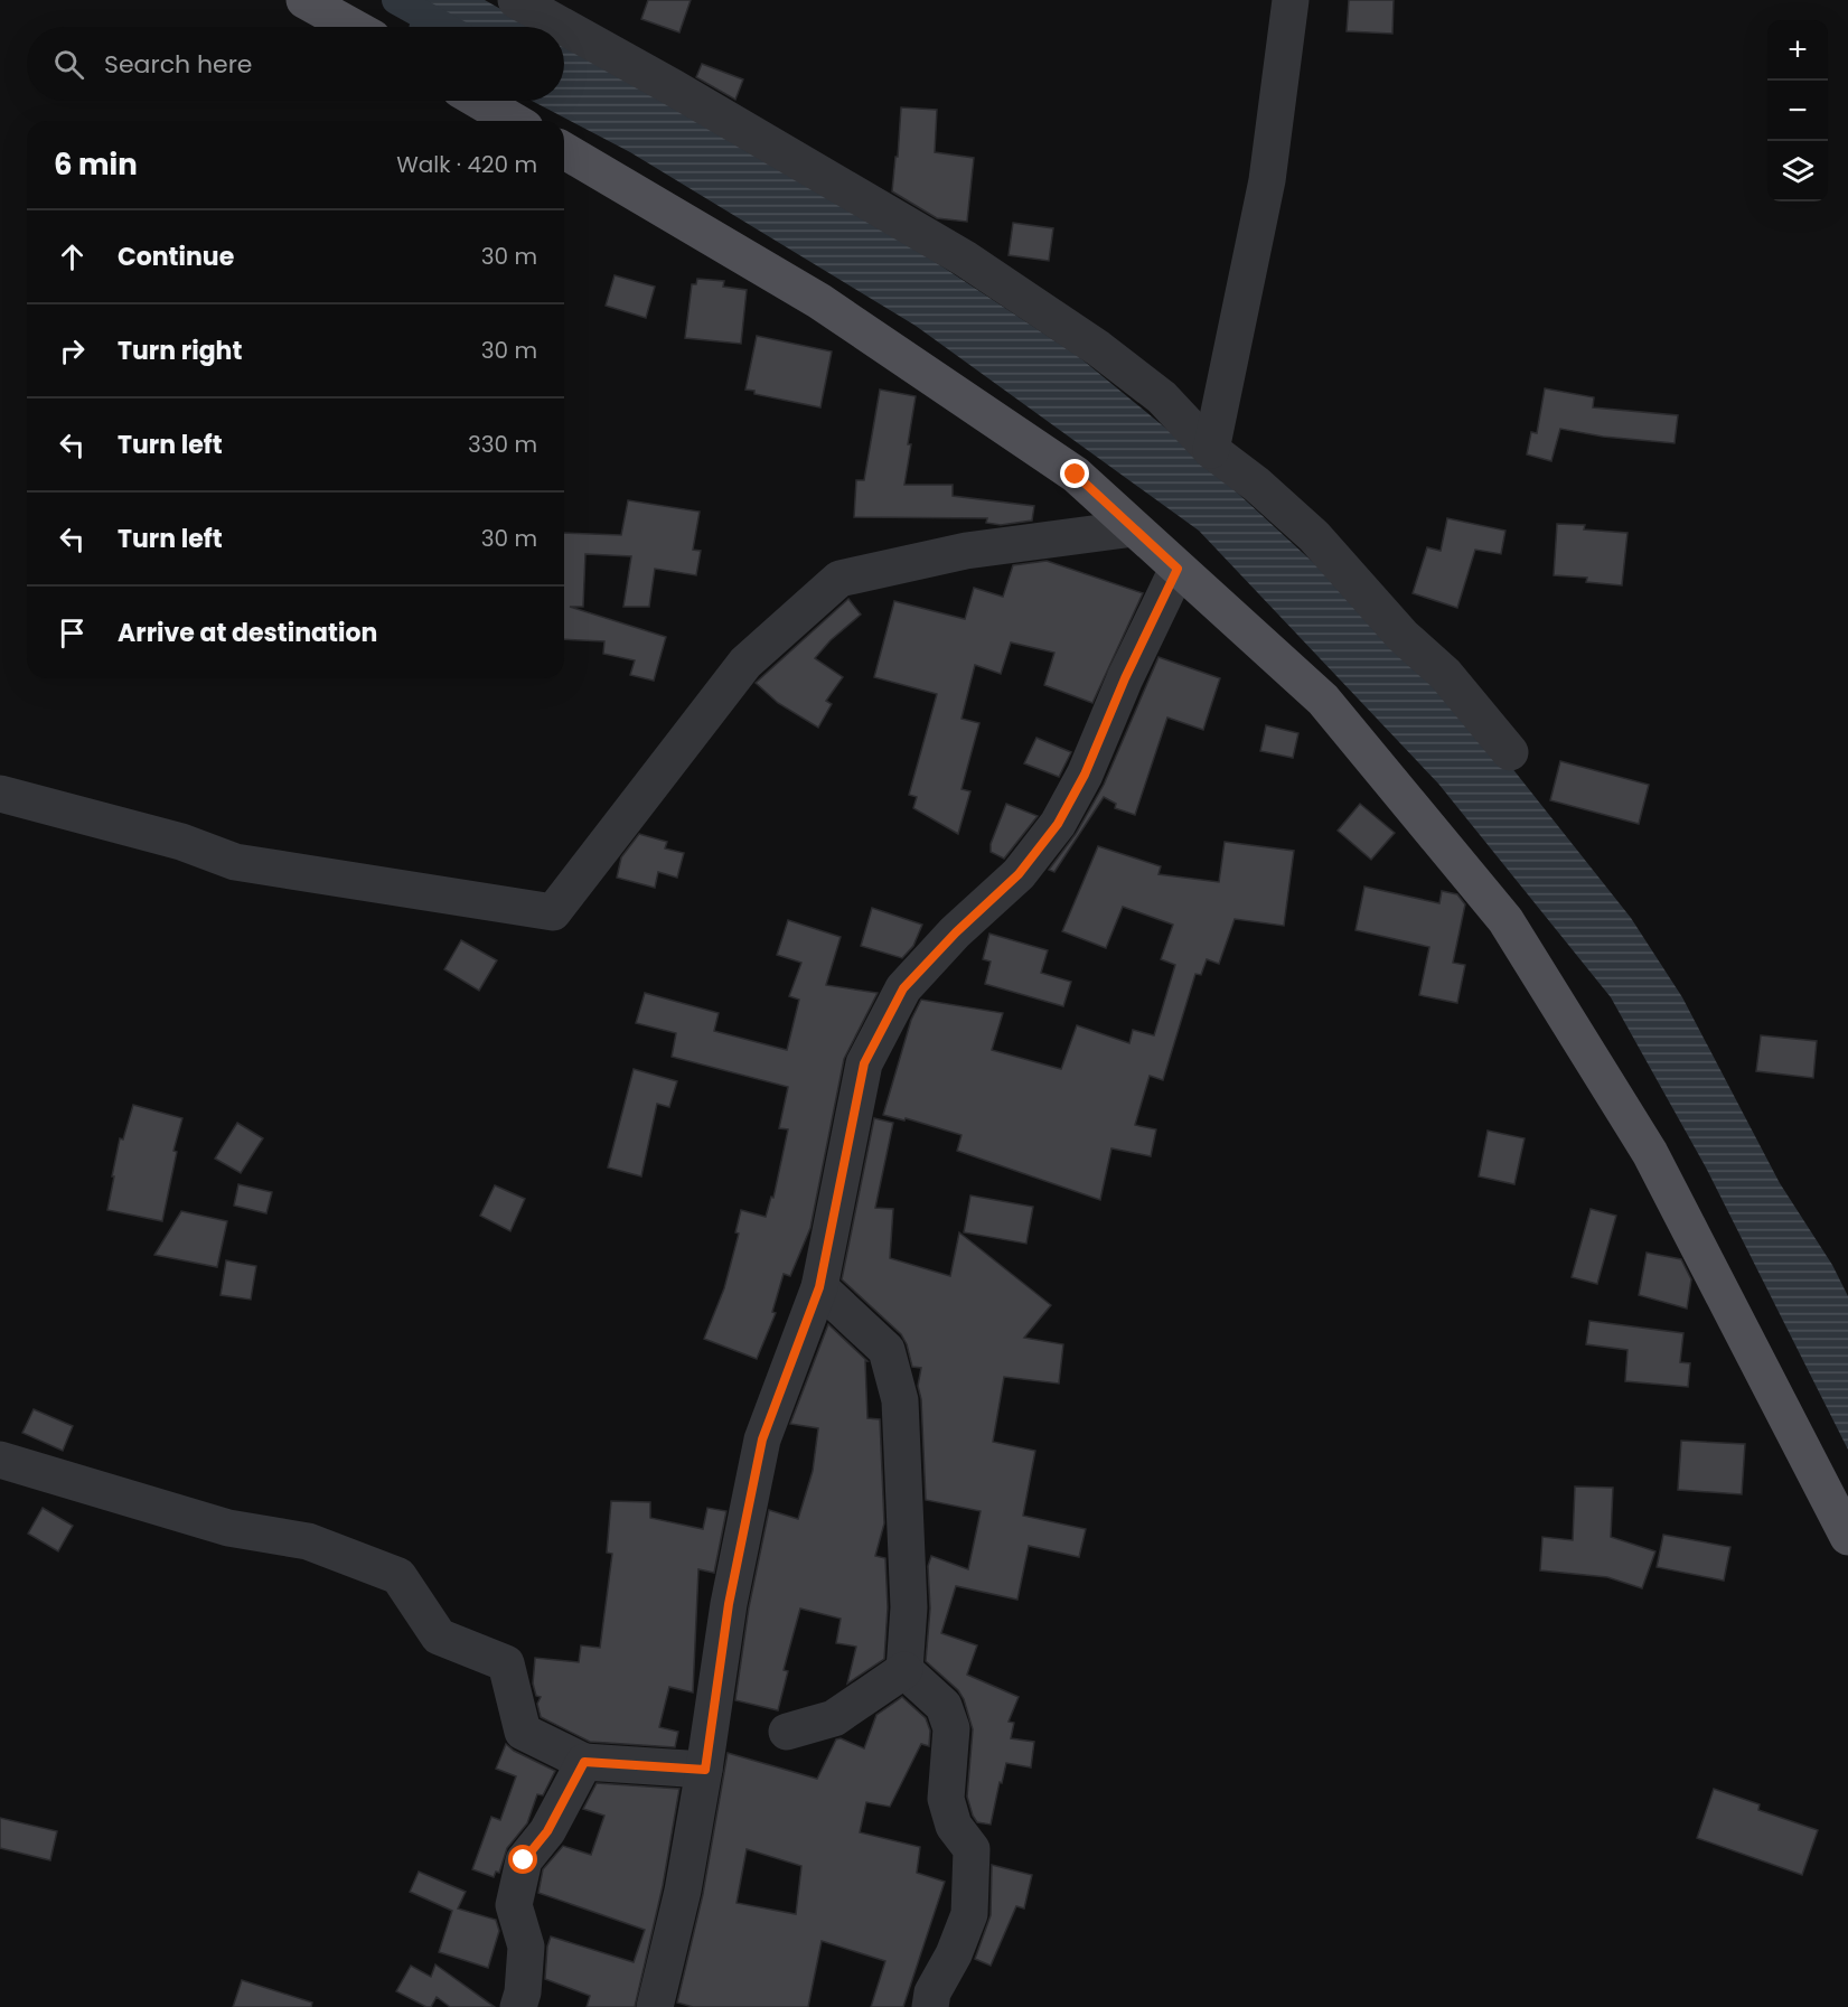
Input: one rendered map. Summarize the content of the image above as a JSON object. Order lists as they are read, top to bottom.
{
  "page": {
    "map_buttons": ["+", "−"],
    "search": "Search here",
    "heading": ["6 min", "Walk · 420 m"],
    "list": [
      ["Continue", "30 m"],
      ["Turn right", "30 m"],
      ["Turn left", "330 m"],
      ["Turn left", "30 m"],
      "Arrive at destination"
    ]
  }
}
